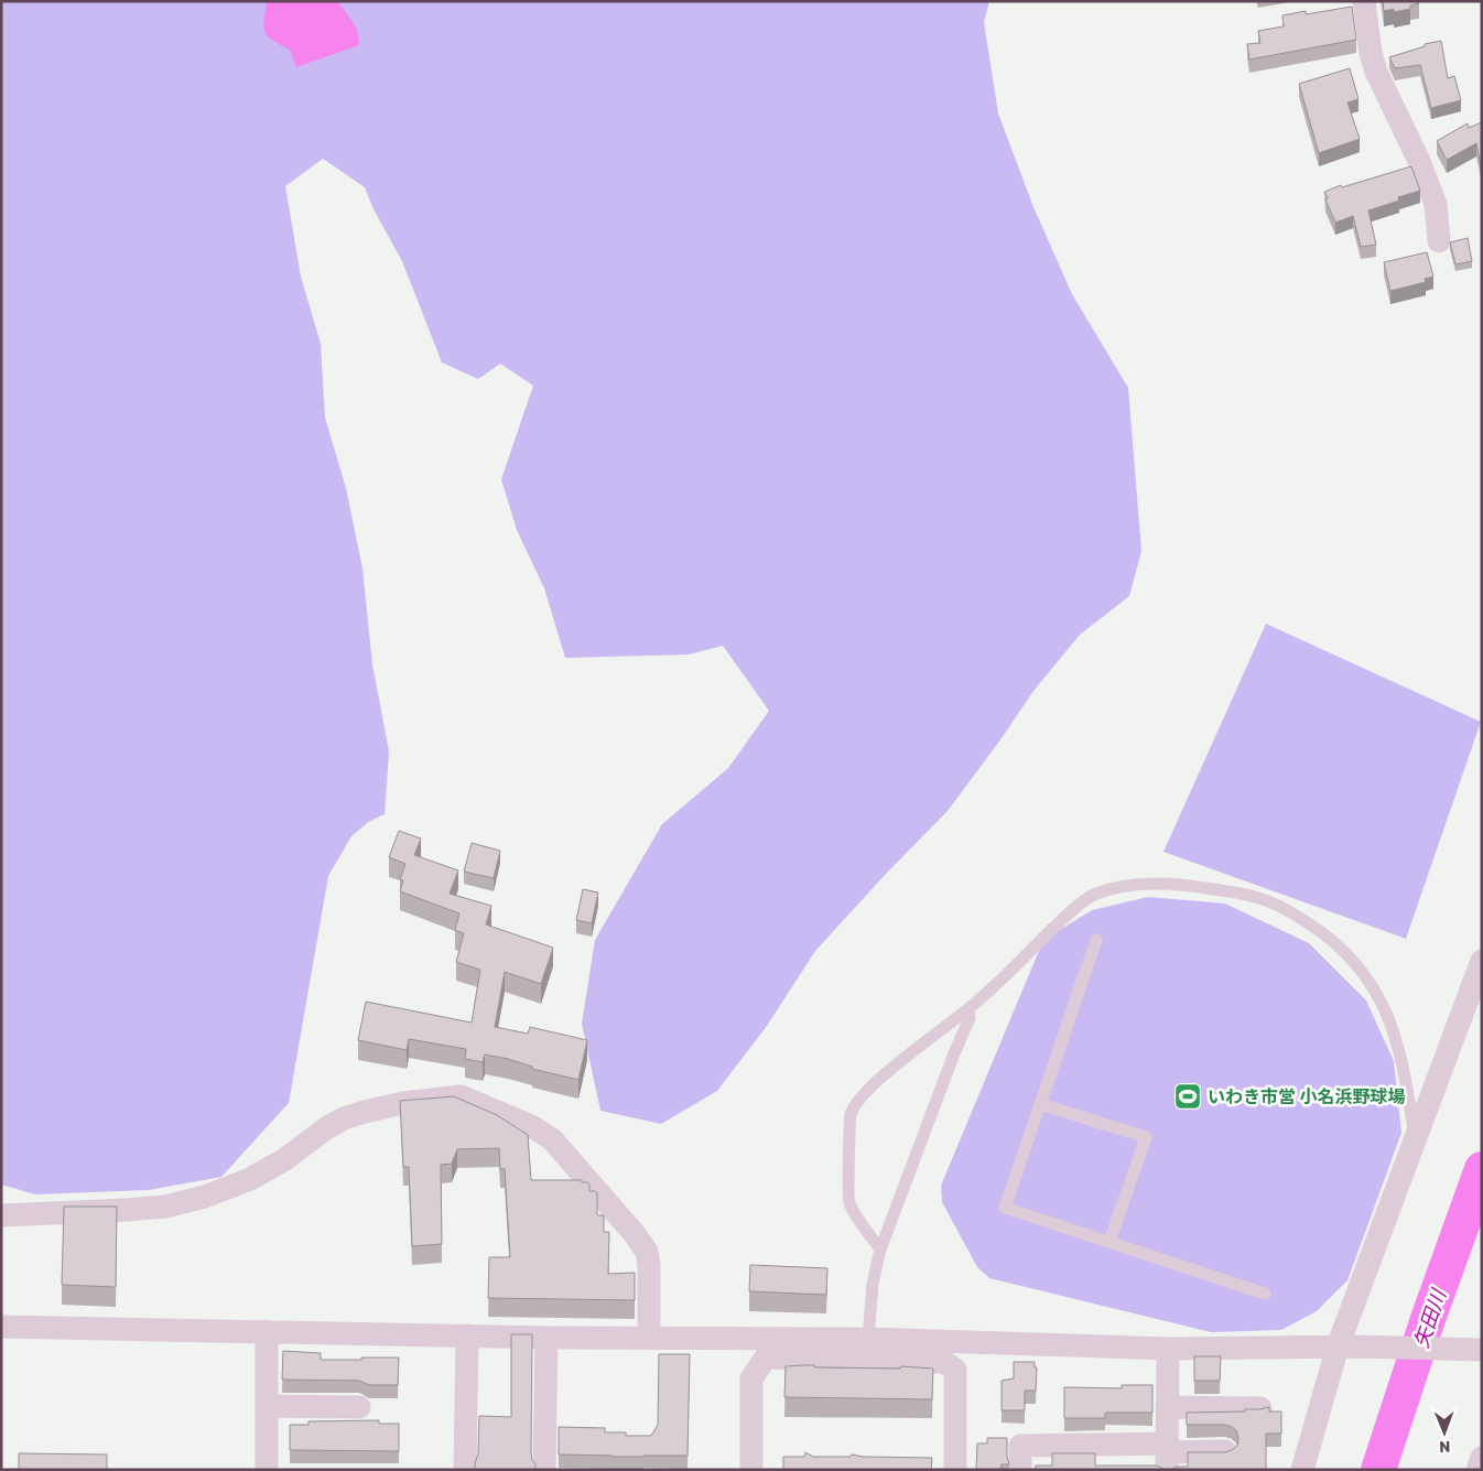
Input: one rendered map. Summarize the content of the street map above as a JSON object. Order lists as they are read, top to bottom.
{
  "water": ["矢田川"],
  "places": {
    "sports": ["いわき市営 小名浜野球場"]
  },
  "north": "bottom"
}
